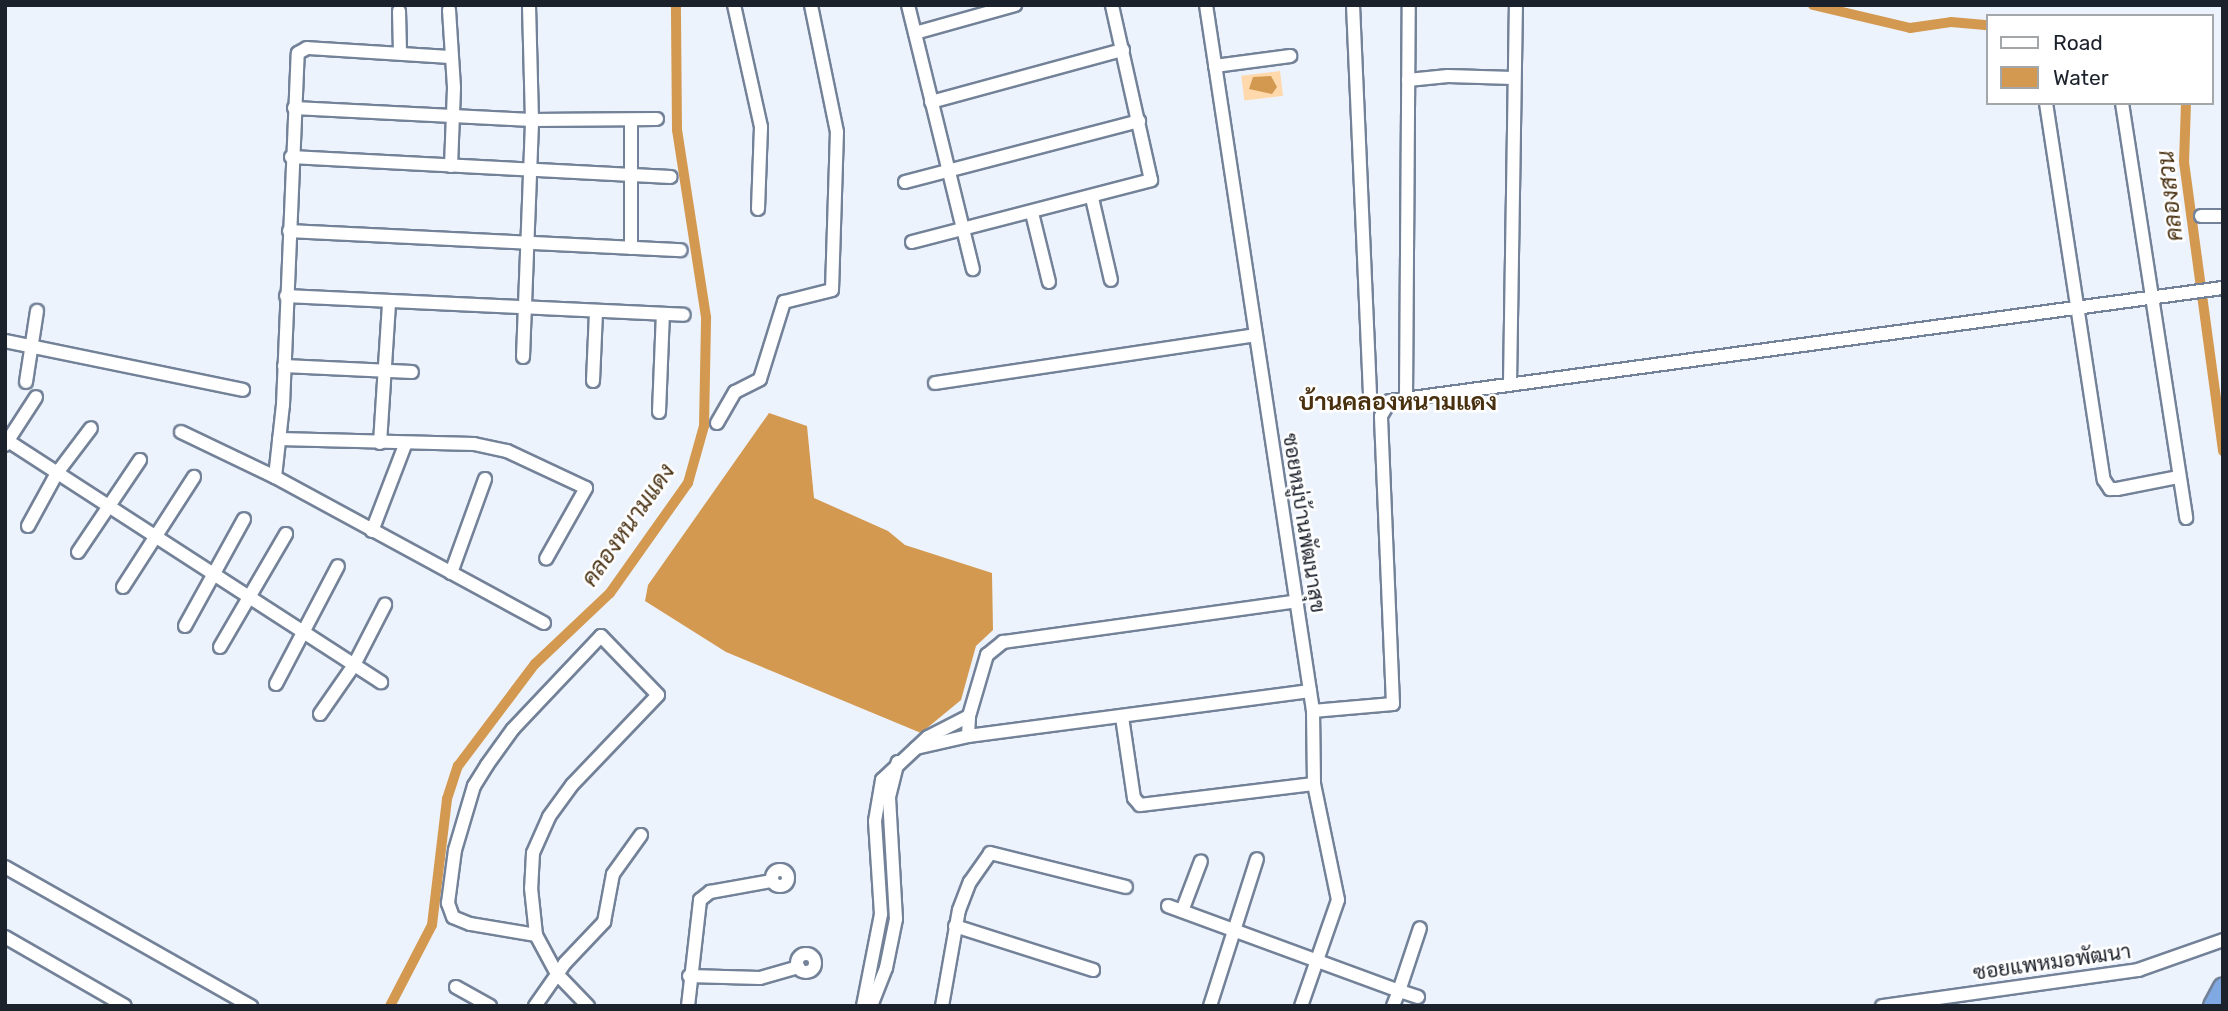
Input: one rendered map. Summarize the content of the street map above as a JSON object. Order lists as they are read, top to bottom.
{
  "streets": {
    "street": ["ซอยหมู่บ้านพัฒนาสุข", "ซอยแพหมอพัฒนา"]
  },
  "districts": ["บ้านคลองหนามแดง"],
  "water": ["คลองสวน", "คลองหนามแดง"],
  "legend": ["Road", "Water"]
}
